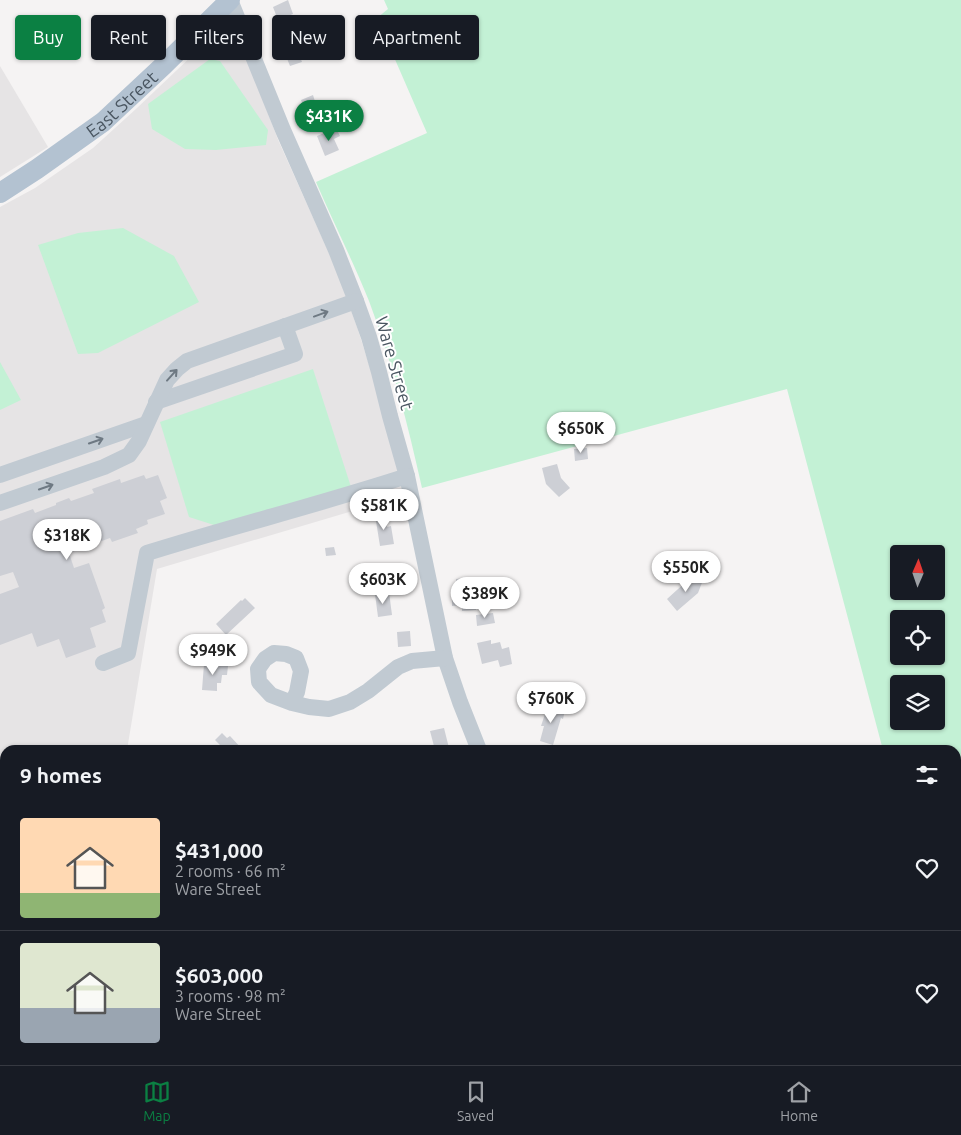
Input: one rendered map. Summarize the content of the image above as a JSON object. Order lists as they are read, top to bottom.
{
  "streets": {
    "main road": ["East Street"],
    "street": ["Ware Street"]
  },
  "crossings": [
    ["East Street", "Ware Street"]
  ],
  "north": "top",
  "page": {
    "chip": [
      "Buy",
      "Rent",
      "Filters",
      "New",
      "Apartment"
    ],
    "price": [
      "$431K",
      "$650K",
      "$581K",
      "$318K",
      "$550K",
      "$603K",
      "$389K",
      "$949K",
      "$760K"
    ],
    "heading": "9 homes",
    "list": [
      {
        "name": "$431,000",
        "note": "2 rooms · 66 m² · Ware Street"
      },
      {
        "name": "$603,000",
        "note": "3 rooms · 98 m² · Ware Street"
      }
    ],
    "tabs": ["Map", "Saved", "Home"]
  }
}
